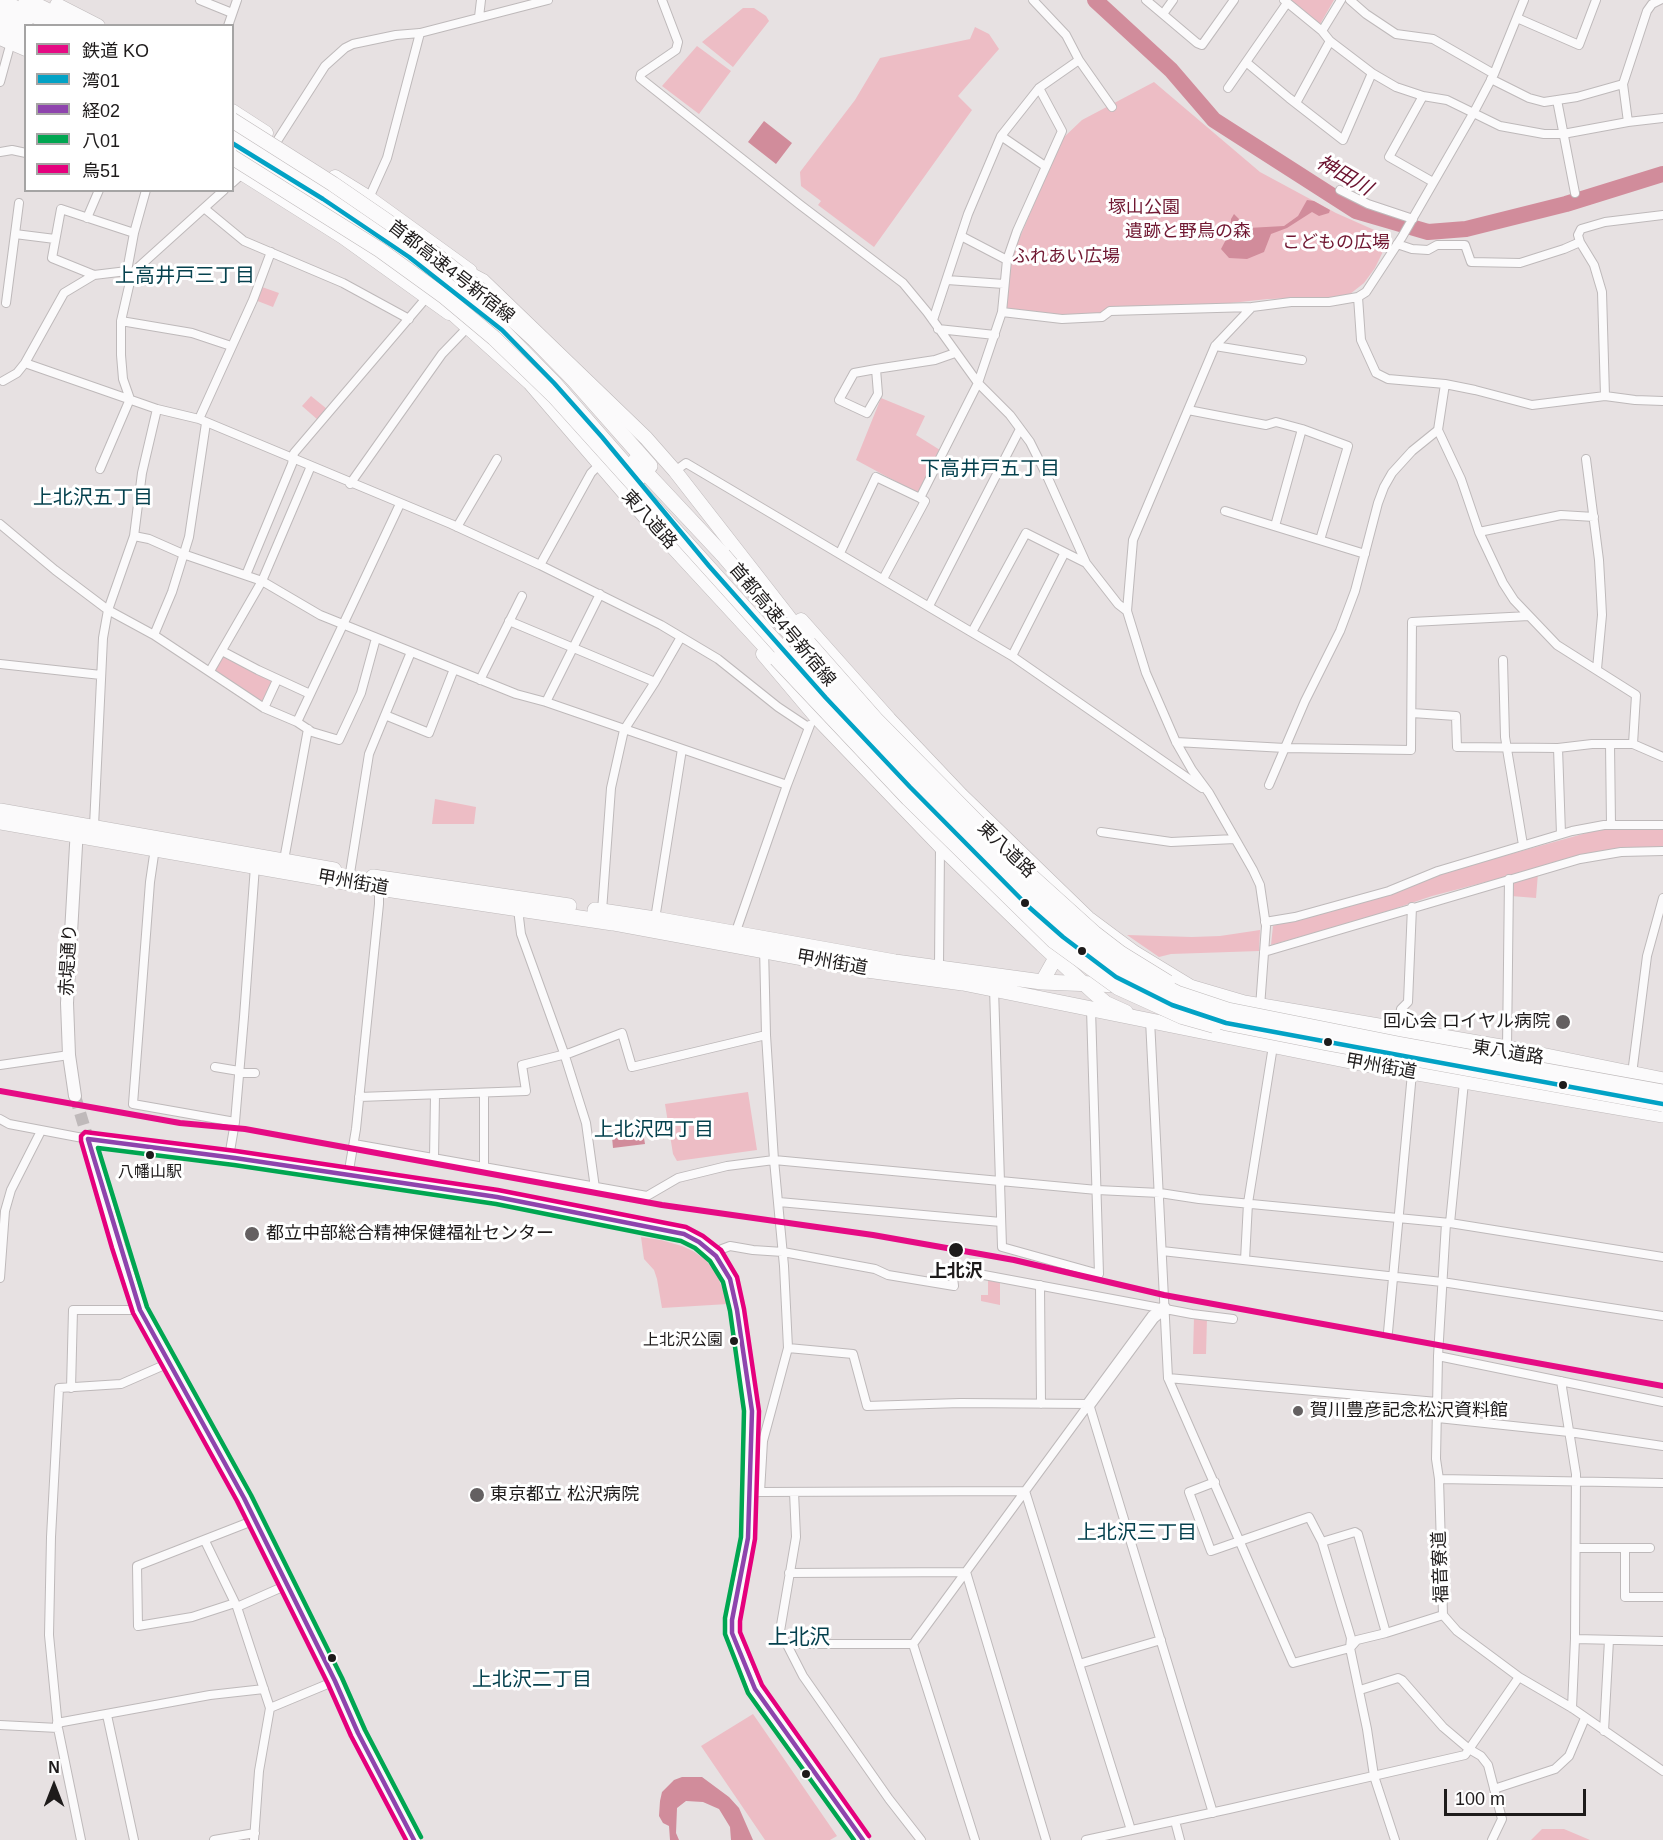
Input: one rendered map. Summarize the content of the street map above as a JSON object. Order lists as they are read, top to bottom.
{
  "streets": {
    "highway": ["首都高速4号新宿線", "甲州街道"],
    "main road": ["東八道路"],
    "street": ["赤堤通り", "福音寮道"]
  },
  "crossings": [
    ["東八道路", "甲州街道"],
    ["甲州街道", "赤堤通り"],
    ["甲州街道", "福音寮道"]
  ],
  "districts": [
    "上高井戸三丁目",
    "下高井戸五丁目",
    "上北沢五丁目",
    "上北沢四丁目",
    "上北沢三丁目",
    "上北沢",
    "上北沢二丁目"
  ],
  "water": ["神田川"],
  "parks": [
    "塚山公園",
    "遺跡と野鳥の森",
    "こどもの広場",
    "ふれあい広場"
  ],
  "places": [
    "回心会 ロイヤル病院",
    "八幡山駅",
    "都立中部総合精神保健福祉センター",
    "上北沢",
    "上北沢公園",
    "賀川豊彦記念松沢資料館",
    "東京都立 松沢病院"
  ],
  "lines": [
    "transit line 湾01",
    "rail line KO",
    "transit line 烏51",
    "transit line 経02",
    "transit line 八01"
  ],
  "legend": [
    "鉄道 KO",
    "湾01",
    "経02",
    "八01",
    "烏51"
  ],
  "scale_bar": "100 m",
  "north": "top"
}
